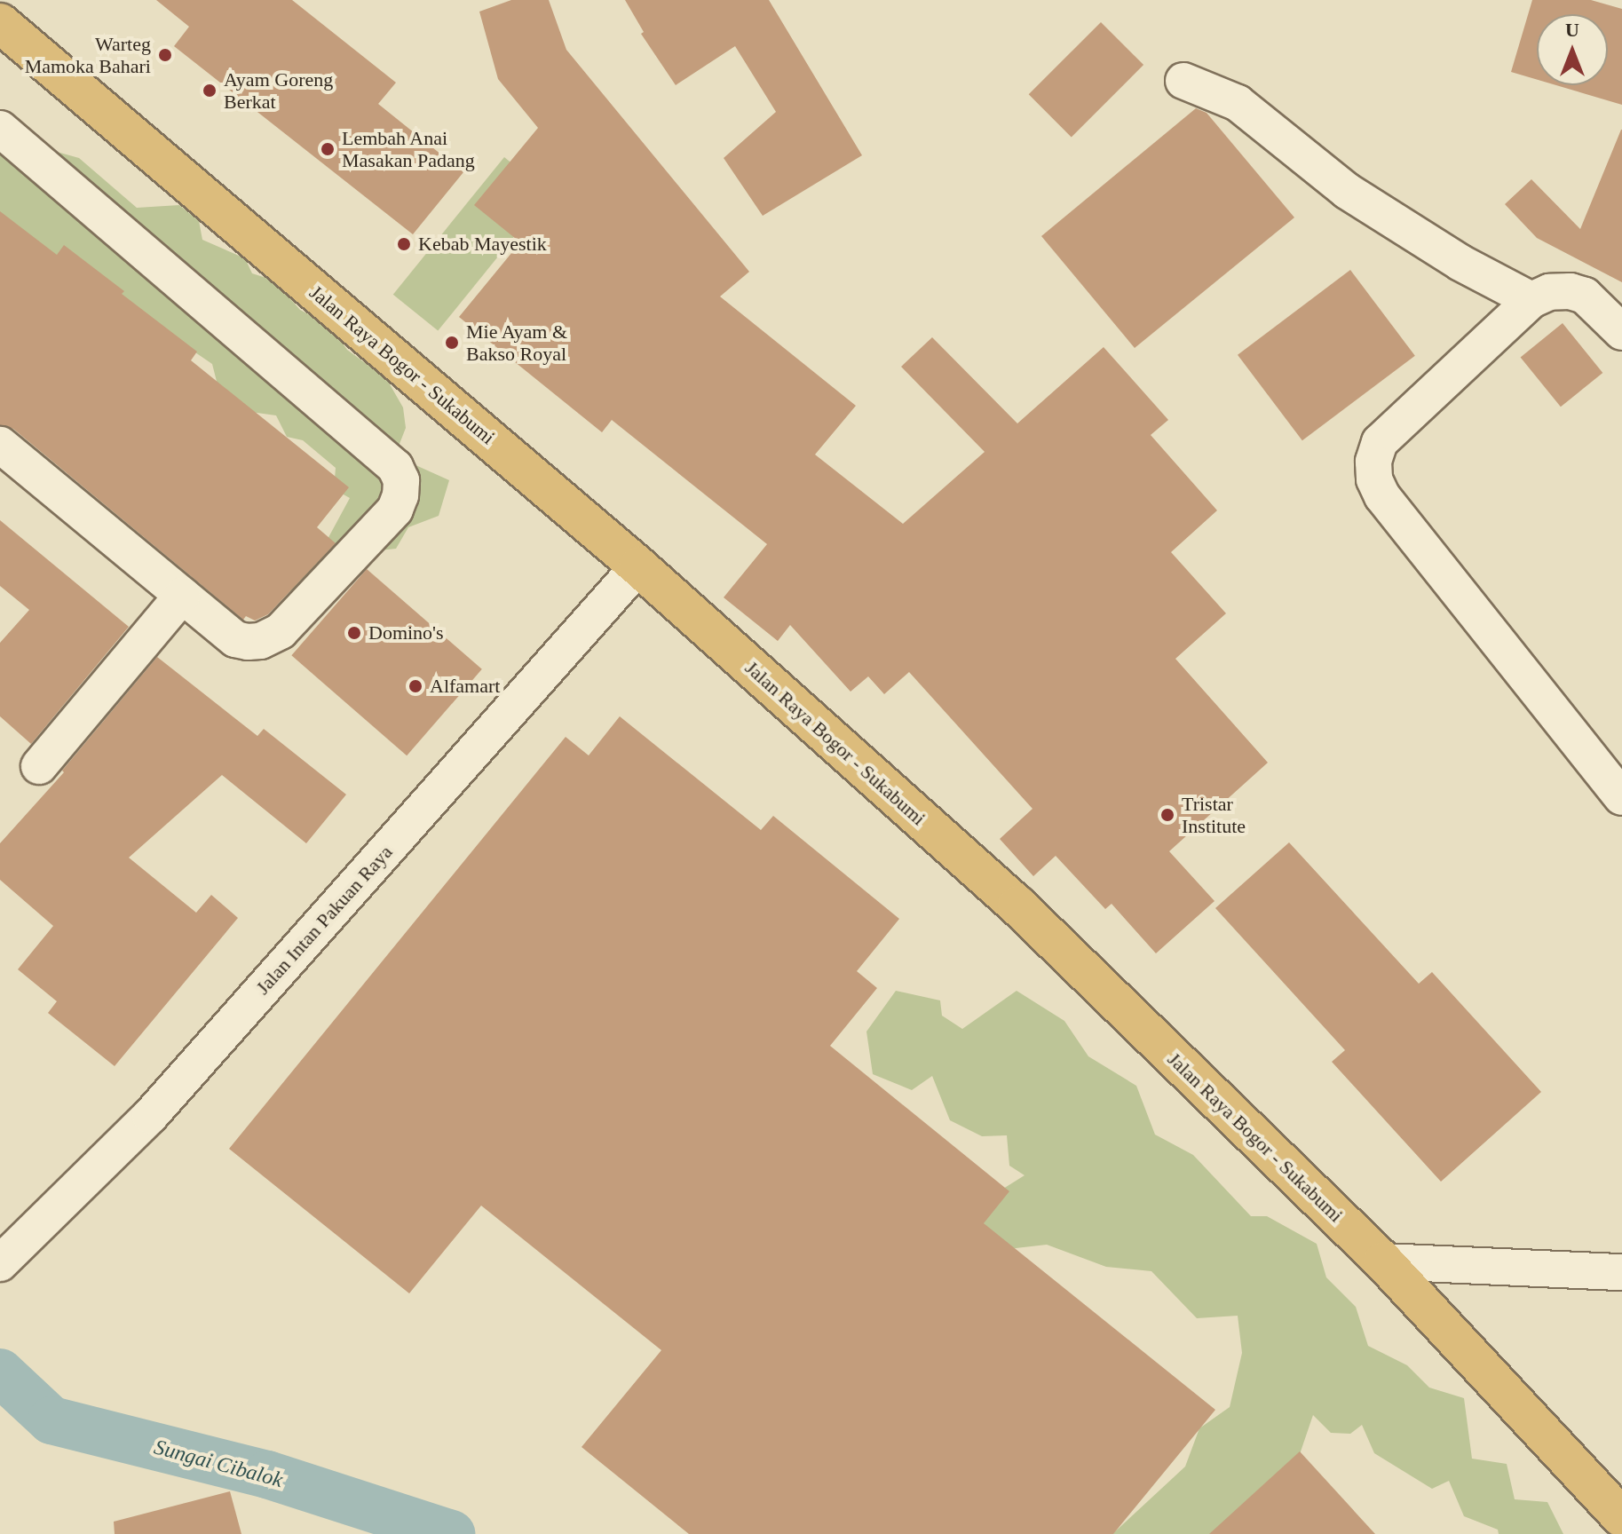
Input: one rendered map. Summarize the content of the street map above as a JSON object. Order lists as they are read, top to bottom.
{
  "streets": {
    "highway": ["Jalan Raya Bogor - Sukabumi"],
    "street": ["Jalan Intan Pakuan Raya"]
  },
  "crossings": [
    ["Jalan Raya Bogor - Sukabumi", "Jalan Intan Pakuan Raya"]
  ],
  "water": ["Sungai Cibalok"],
  "places": [
    "Warteg Mamoka Bahari",
    "Ayam Goreng Berkat",
    "Lembah Anai Masakan Padang",
    "Kebab Mayestik",
    "Mie Ayam & Bakso Royal",
    "Domino's",
    "Alfamart",
    "Tristar Institute"
  ],
  "north": "top"
}
